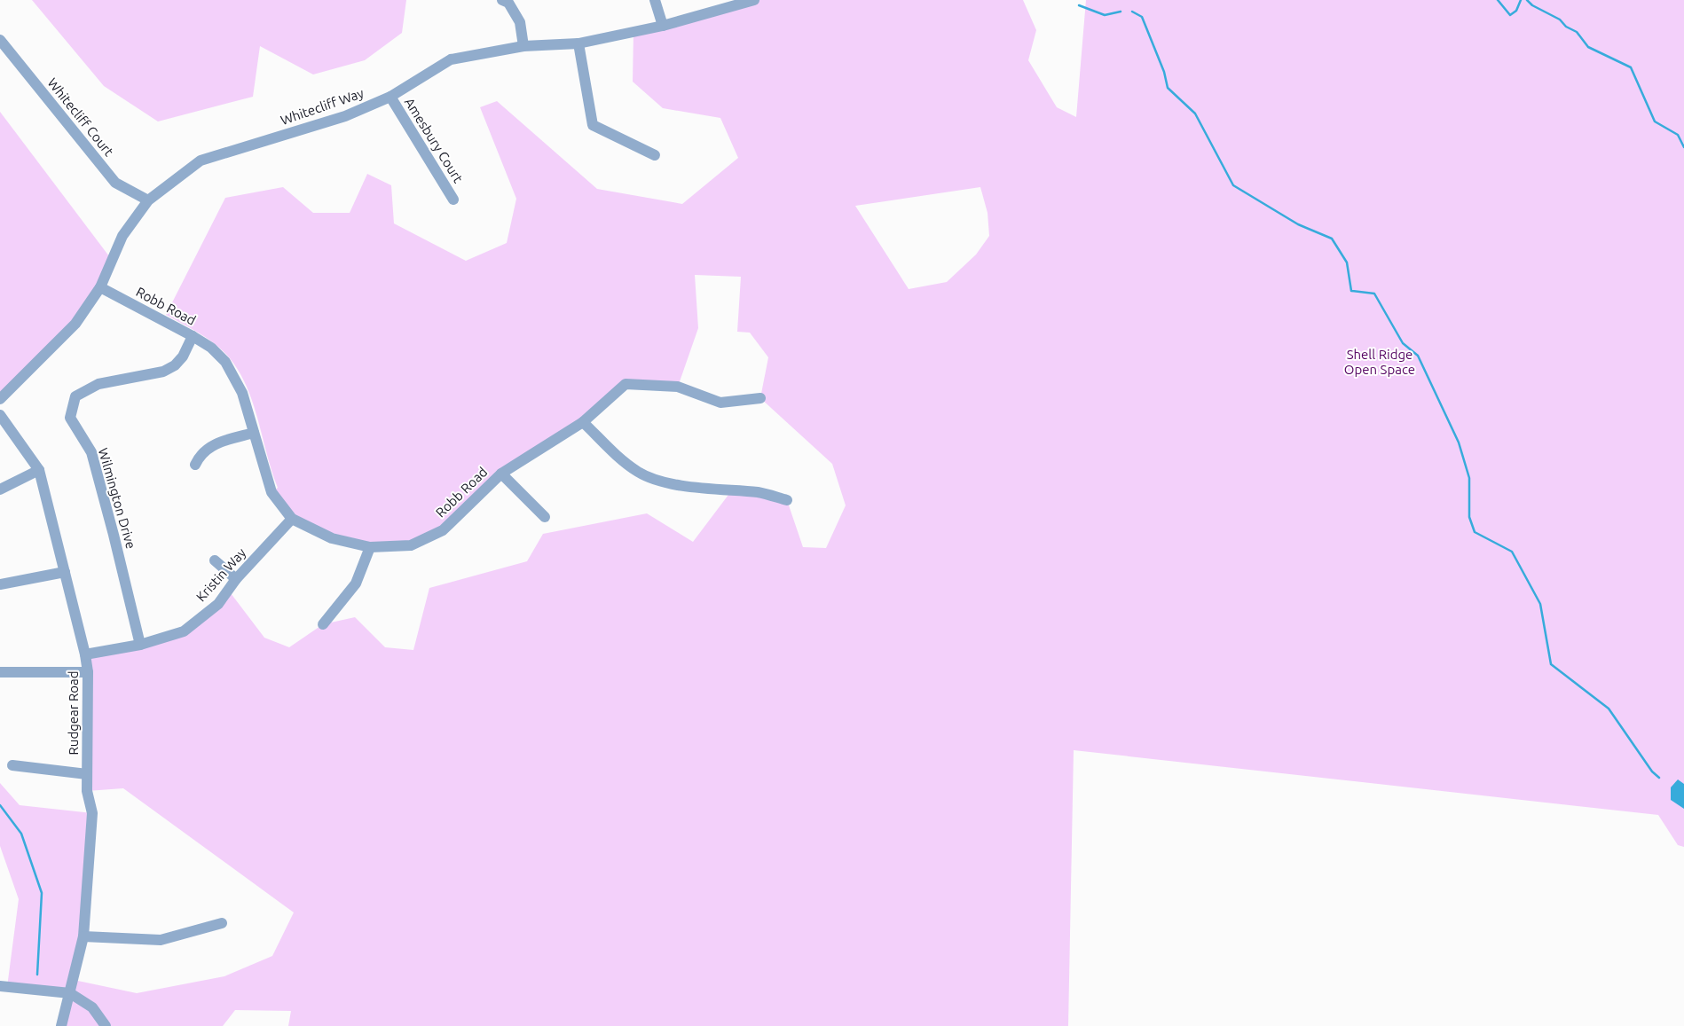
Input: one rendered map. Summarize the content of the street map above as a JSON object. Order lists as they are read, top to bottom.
{
  "streets": {
    "street": [
      "Whitecliff Way",
      "Whitecliff Court",
      "Amesbury Court",
      "Robb Road",
      "Wilmington Drive",
      "Kristin Way",
      "Rudgear Road"
    ]
  },
  "crossings": [
    ["Whitecliff Way", "Whitecliff Court"],
    ["Whitecliff Way", "Amesbury Court"],
    ["Whitecliff Way", "Robb Road"],
    ["Robb Road", "Wilmington Drive"],
    ["Robb Road", "Kristin Way"],
    ["Wilmington Drive", "Kristin Way"],
    ["Kristin Way", "Rudgear Road"]
  ],
  "parks": ["Shell Ridge Open Space"]
}
